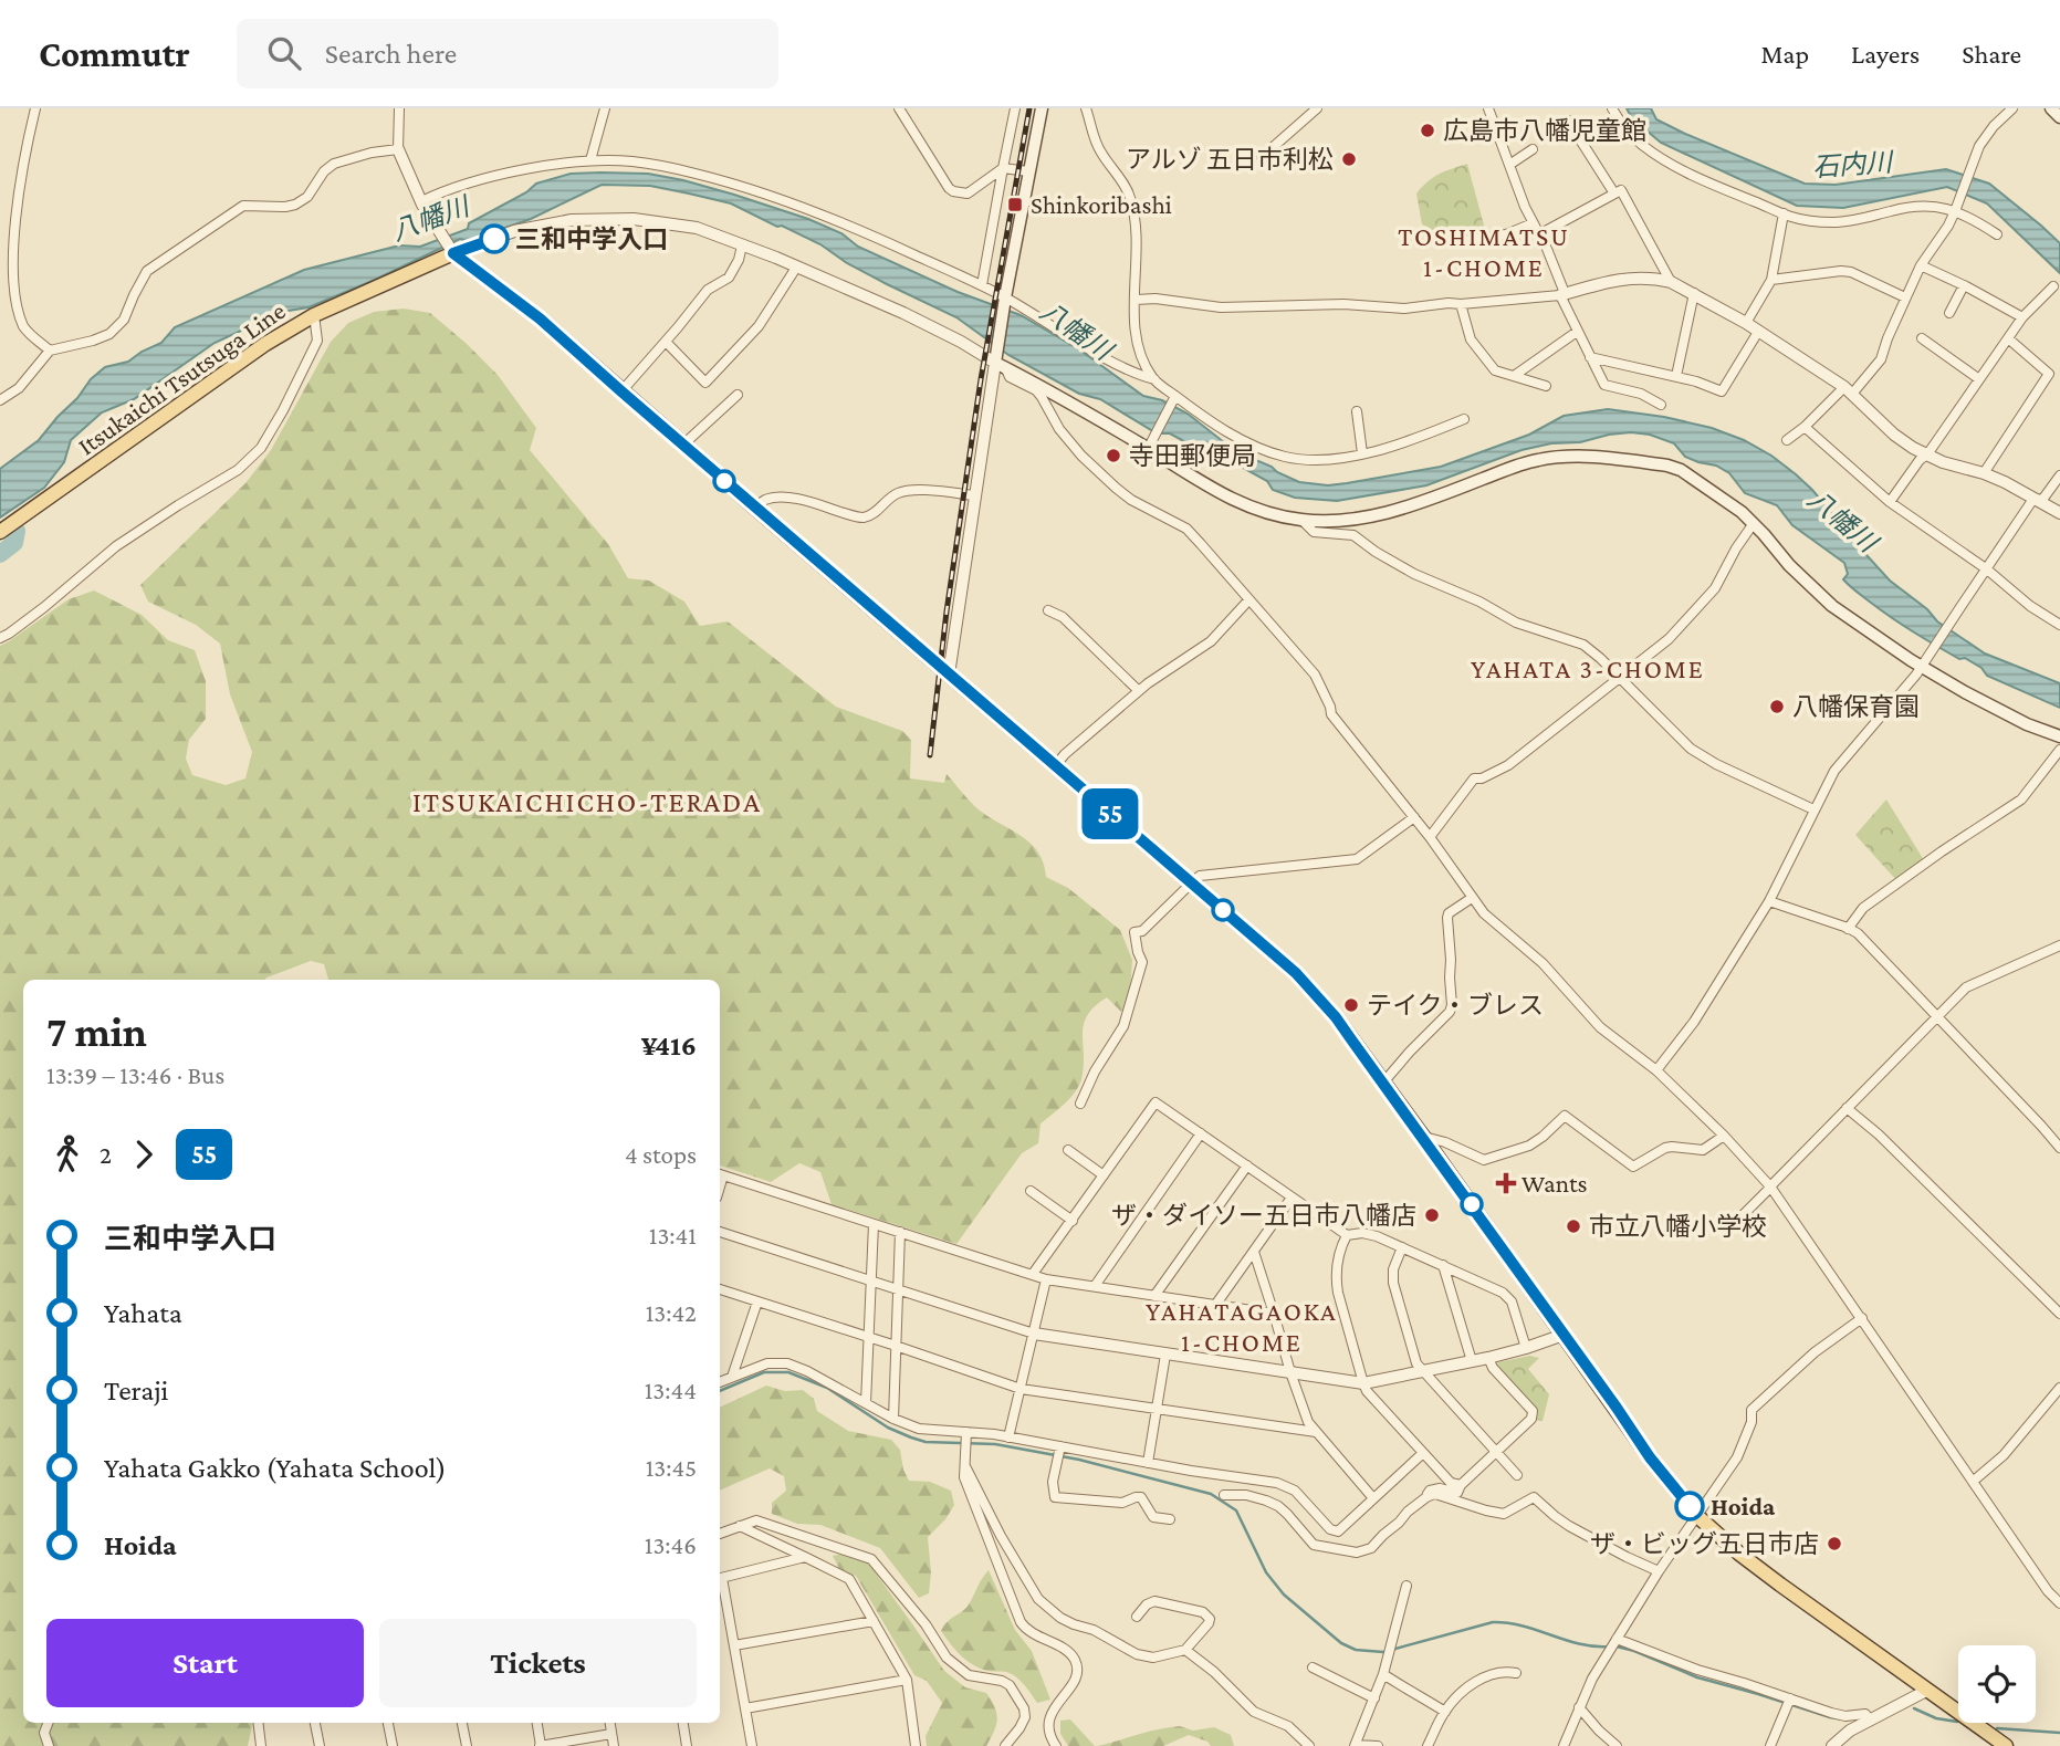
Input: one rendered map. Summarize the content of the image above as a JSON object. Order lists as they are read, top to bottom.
{
  "streets": {
    "main road": ["Itsukaichi Tsutsuga Line"]
  },
  "districts": [
    "TOSHIMATSU 1-CHOME",
    "YAHATA 3-CHOME",
    "ITSUKAICHICHO-TERADA",
    "YAHATAGAOKA 1-CHOME"
  ],
  "water": ["石内川", "八幡川"],
  "places": {
    "other": [
      "広島市八幡児童館",
      "アルゾ 五日市利松",
      "三和中学入口",
      "寺田郵便局",
      "八幡保育園",
      "テイク・ブレス",
      "ザ・ダイソー五日市八幡店",
      "市立八幡小学校",
      "Hoida",
      "ザ・ビッグ五日市店"
    ],
    "transit": ["Shinkoribashi"],
    "health": ["Wants"]
  },
  "lines": ["bus line 55"],
  "page": {
    "header": "Commutr",
    "search": "Search here",
    "nav": ["Map", "Layers", "Share"],
    "on_map": "55",
    "heading": ["7 min", "13:39 – 13:46 · Bus", "¥416"],
    "legs": ["2", "55", "4 stops"],
    "list": [
      {
        "name": "三和中学入口",
        "value": "13:41"
      },
      {
        "name": "Yahata",
        "value": "13:42"
      },
      {
        "name": "Teraji",
        "value": "13:44"
      },
      {
        "name": "Yahata Gakko (Yahata School)",
        "value": "13:45"
      },
      {
        "name": "Hoida",
        "value": "13:46"
      }
    ],
    "buttons": ["Start", "Tickets"]
  }
}
